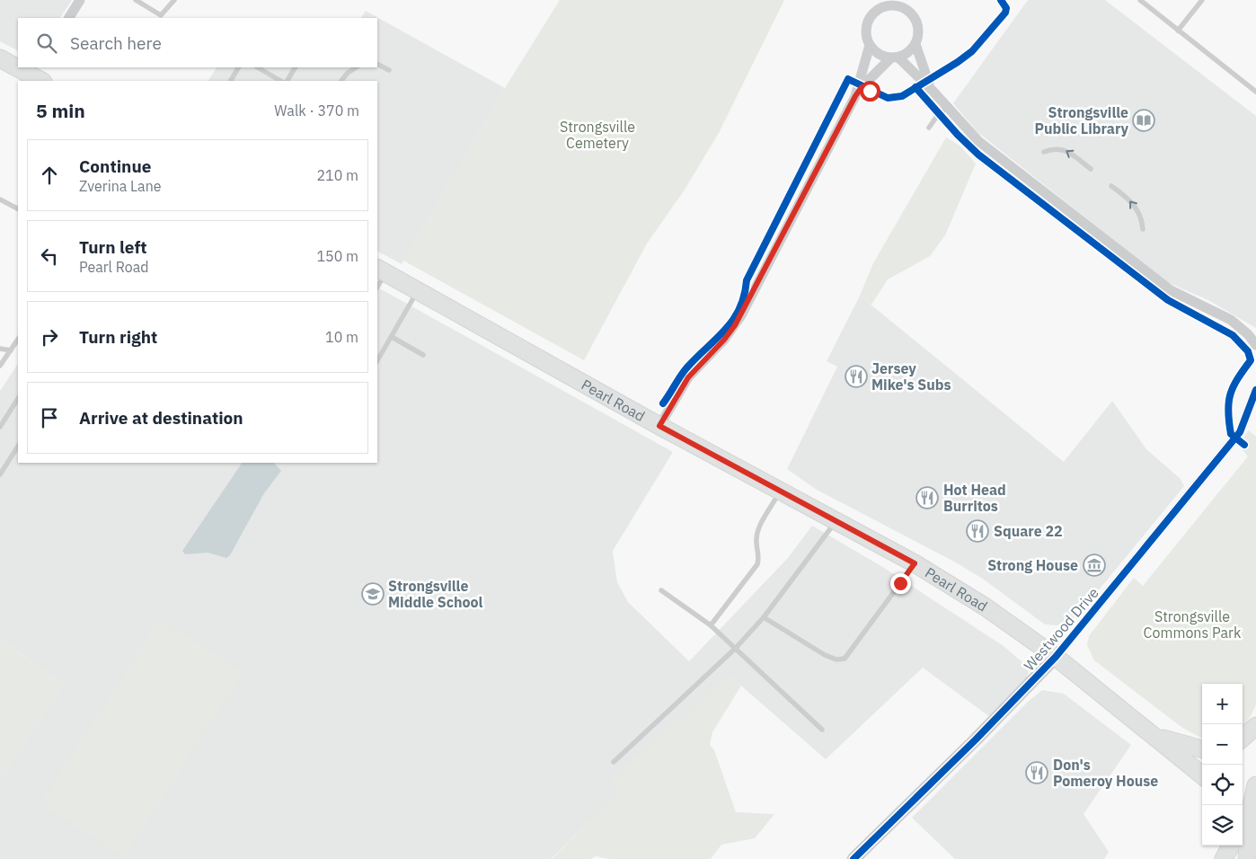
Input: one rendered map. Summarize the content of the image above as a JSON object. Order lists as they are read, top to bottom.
{
  "streets": {
    "main road": ["Pearl Road"],
    "street": ["Westwood Drive"]
  },
  "crossings": [
    ["Pearl Road", "Westwood Drive"]
  ],
  "parks": ["Strongsville Cemetery", "Strongsville Commons Park"],
  "places": {
    "library": ["Strongsville Public Library"],
    "restaurant": [
      "Jersey Mike's Subs",
      "Hot Head Burritos",
      "Square 22",
      "Don's Pomeroy House"
    ],
    "museum": ["Strong House"],
    "school or university": ["Strongsville Middle School"]
  },
  "page": {
    "search": "Search here",
    "heading": ["5 min", "Walk · 370 m"],
    "list": [
      ["Continue", "Zverina Lane", "210 m"],
      ["Turn left", "Pearl Road", "150 m"],
      ["Turn right", "10 m"],
      "Arrive at destination"
    ],
    "map_buttons": ["+", "−"]
  }
}
